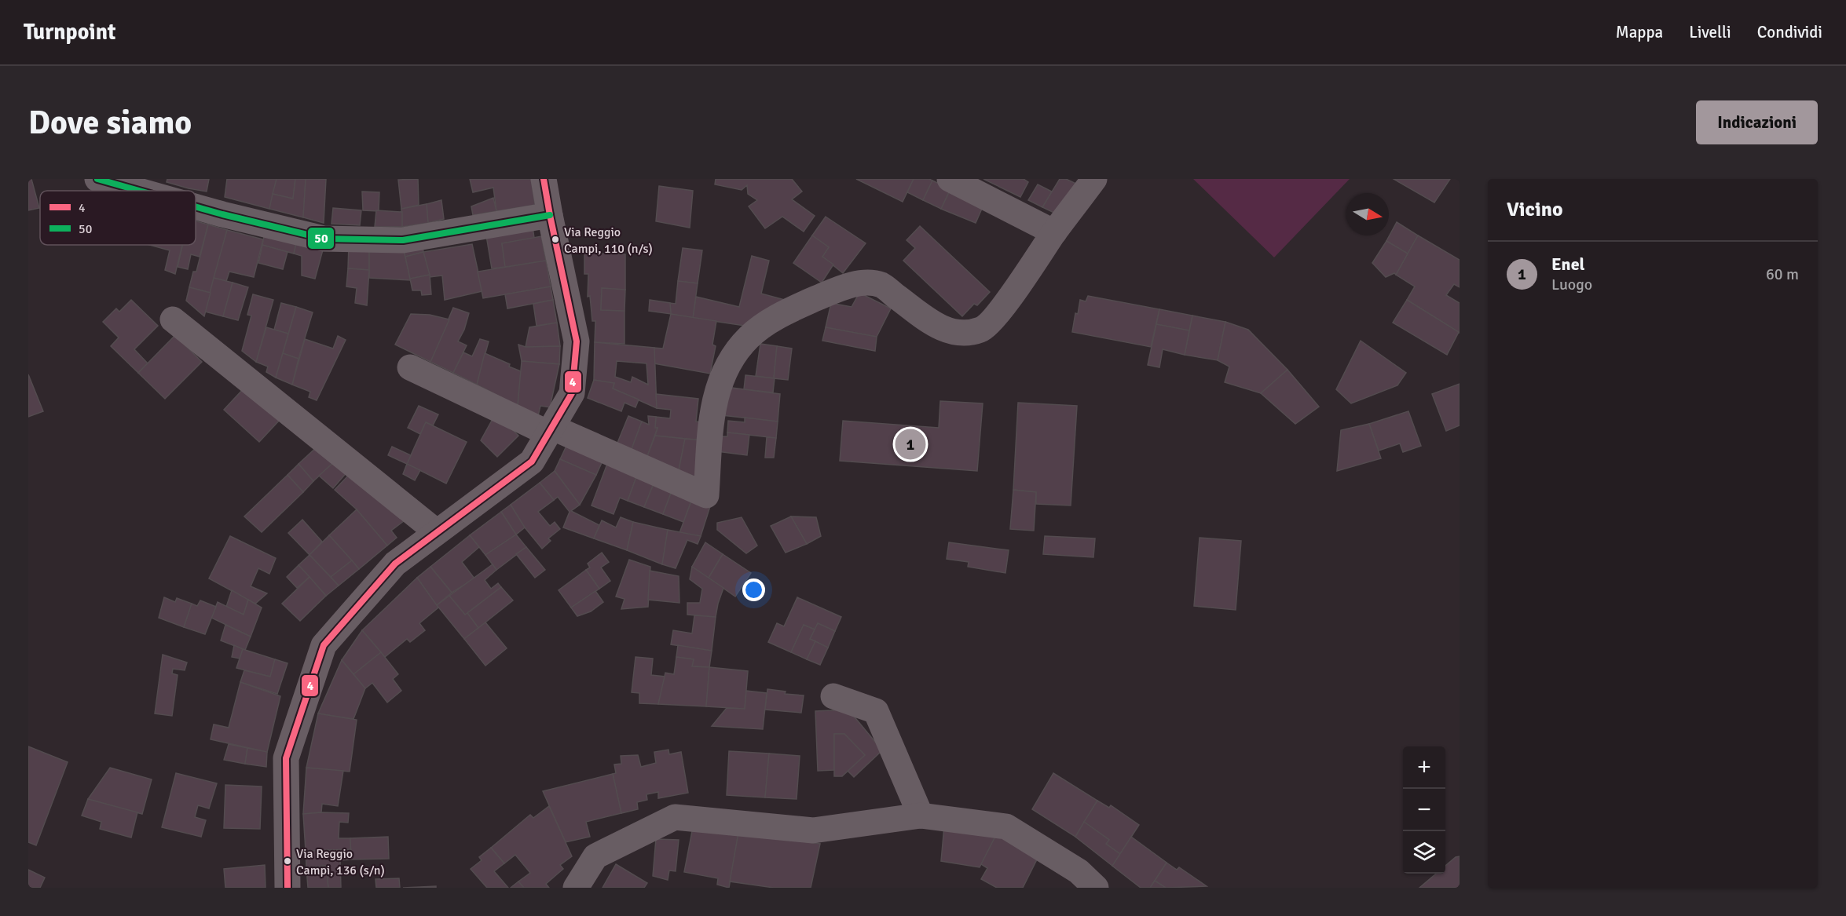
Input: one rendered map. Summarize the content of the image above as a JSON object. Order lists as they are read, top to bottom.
{
  "places": ["Via Reggio Campi, 110 (n/s)", "Via Reggio Campi, 136 (s/n)"],
  "lines": ["transit line 4", "transit line 50"],
  "legend": ["4", "50"],
  "north": "right",
  "page": {
    "header": "Turnpoint",
    "nav": ["Mappa", "Livelli", "Condividi"],
    "buttons": "Indicazioni",
    "title": "Dove siamo",
    "heading": "Vicino",
    "list": [
      {
        "mark": "1",
        "name": "Enel",
        "note": "Luogo",
        "value": "60 m"
      }
    ],
    "pins": "1",
    "map_buttons": ["+", "−"]
  }
}
